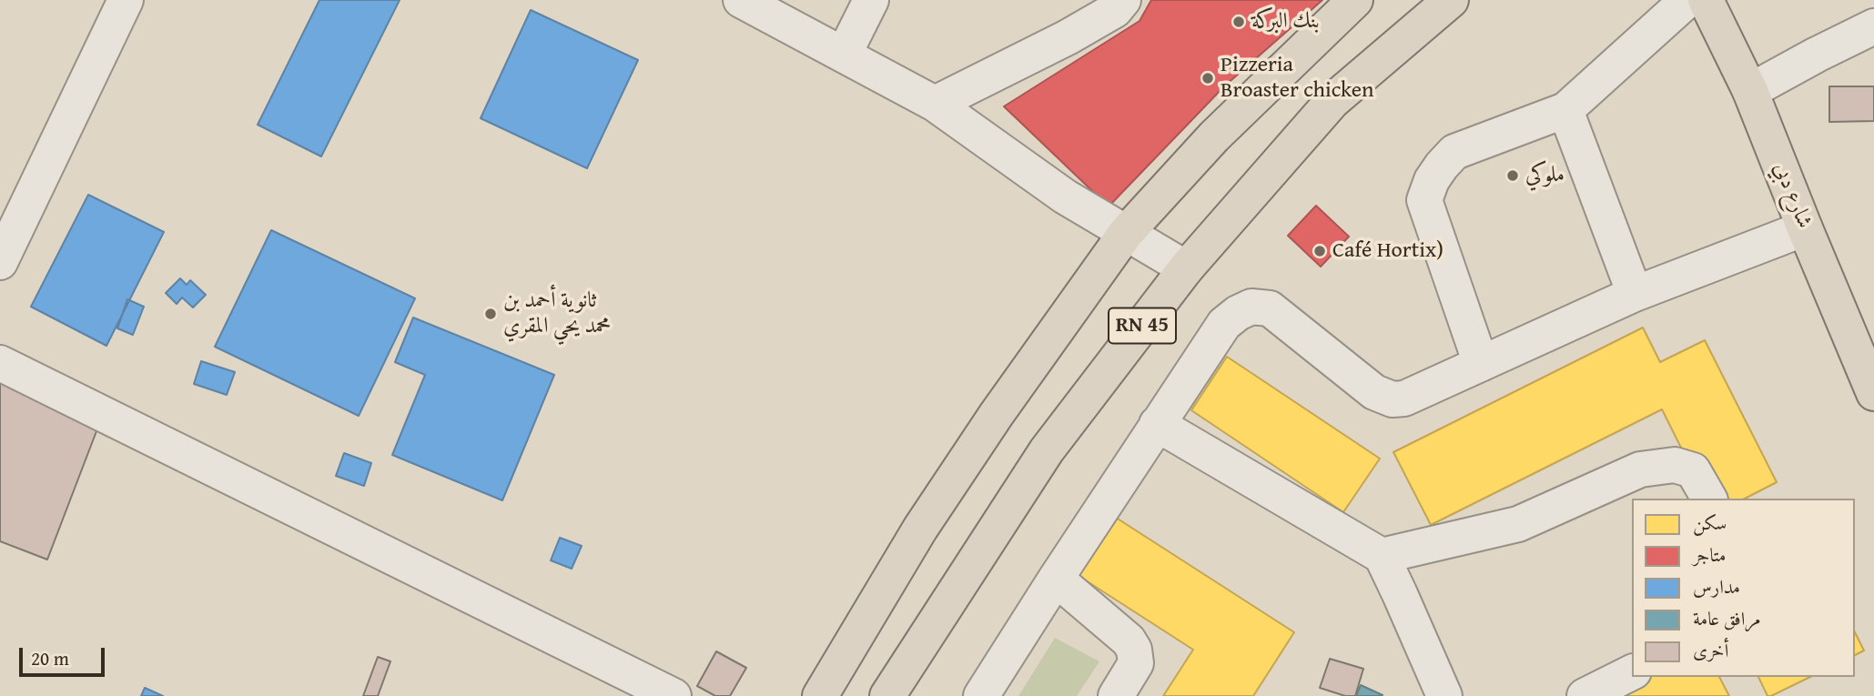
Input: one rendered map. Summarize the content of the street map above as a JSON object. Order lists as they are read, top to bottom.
{
  "streets": {
    "main road": ["شارع دبي", "RN 45"]
  },
  "places": [
    "بنك البركة",
    "Pizzeria Broaster chicken",
    "ملوكي",
    "Café Hortix)",
    "ثانوية أحمد بن محمد يحي المقري"
  ],
  "legend": [
    "سكن",
    "متاجر",
    "مدارس",
    "مرافق عامة",
    "أخرى"
  ],
  "scale_bar": "20 m"
}
